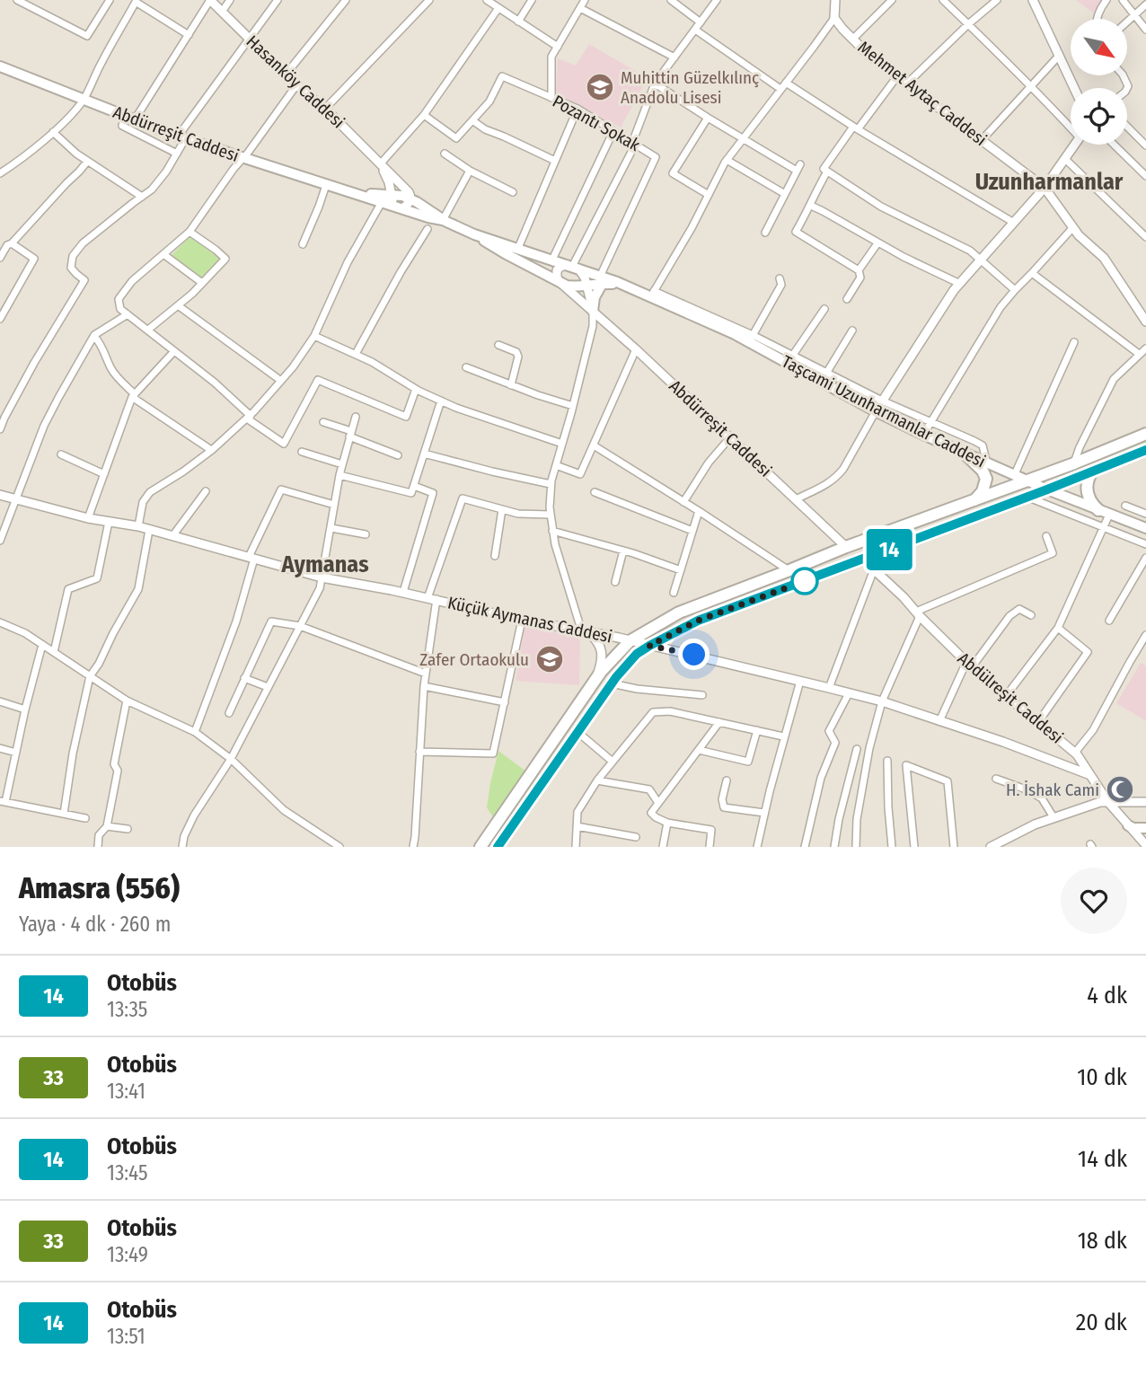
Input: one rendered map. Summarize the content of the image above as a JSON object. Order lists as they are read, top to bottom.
{
  "streets": {
    "main road": ["Abdürreşit Caddesi", "Taşcami Uzunharmanlar Caddesi"],
    "street": [
      "Hasanköy Caddesi",
      "Mehmet Aytaç Caddesi",
      "Pozantı Sokak",
      "Küçük Aymanas Caddesi",
      "Abdülreşit Caddesi"
    ]
  },
  "crossings": [
    ["Hasanköy Caddesi", "Abdürreşit Caddesi"],
    ["Pozantı Sokak", "Taşcami Uzunharmanlar Caddesi"],
    ["Abdürreşit Caddesi", "Taşcami Uzunharmanlar Caddesi"],
    ["Küçük Aymanas Caddesi", "Abdülreşit Caddesi"]
  ],
  "districts": ["Uzunharmanlar", "Aymanas"],
  "places": {
    "school or university": ["Muhittin Güzelkılınç Anadolu Lisesi", "Zafer Ortaokulu"],
    "mosque": ["H. İshak Cami"]
  },
  "lines": ["bus line 14"],
  "north": "bottom right",
  "page": {
    "on_map": "14",
    "heading": ["Amasra (556)", "Yaya · 4 dk · 260 m"],
    "list": [
      {
        "mark": "14",
        "name": "Otobüs",
        "note": "13:35",
        "value": "4 dk"
      },
      {
        "mark": "33",
        "name": "Otobüs",
        "note": "13:41",
        "value": "10 dk"
      },
      {
        "mark": "14",
        "name": "Otobüs",
        "note": "13:45",
        "value": "14 dk"
      },
      {
        "mark": "33",
        "name": "Otobüs",
        "note": "13:49",
        "value": "18 dk"
      },
      {
        "mark": "14",
        "name": "Otobüs",
        "note": "13:51",
        "value": "20 dk"
      }
    ]
  }
}
